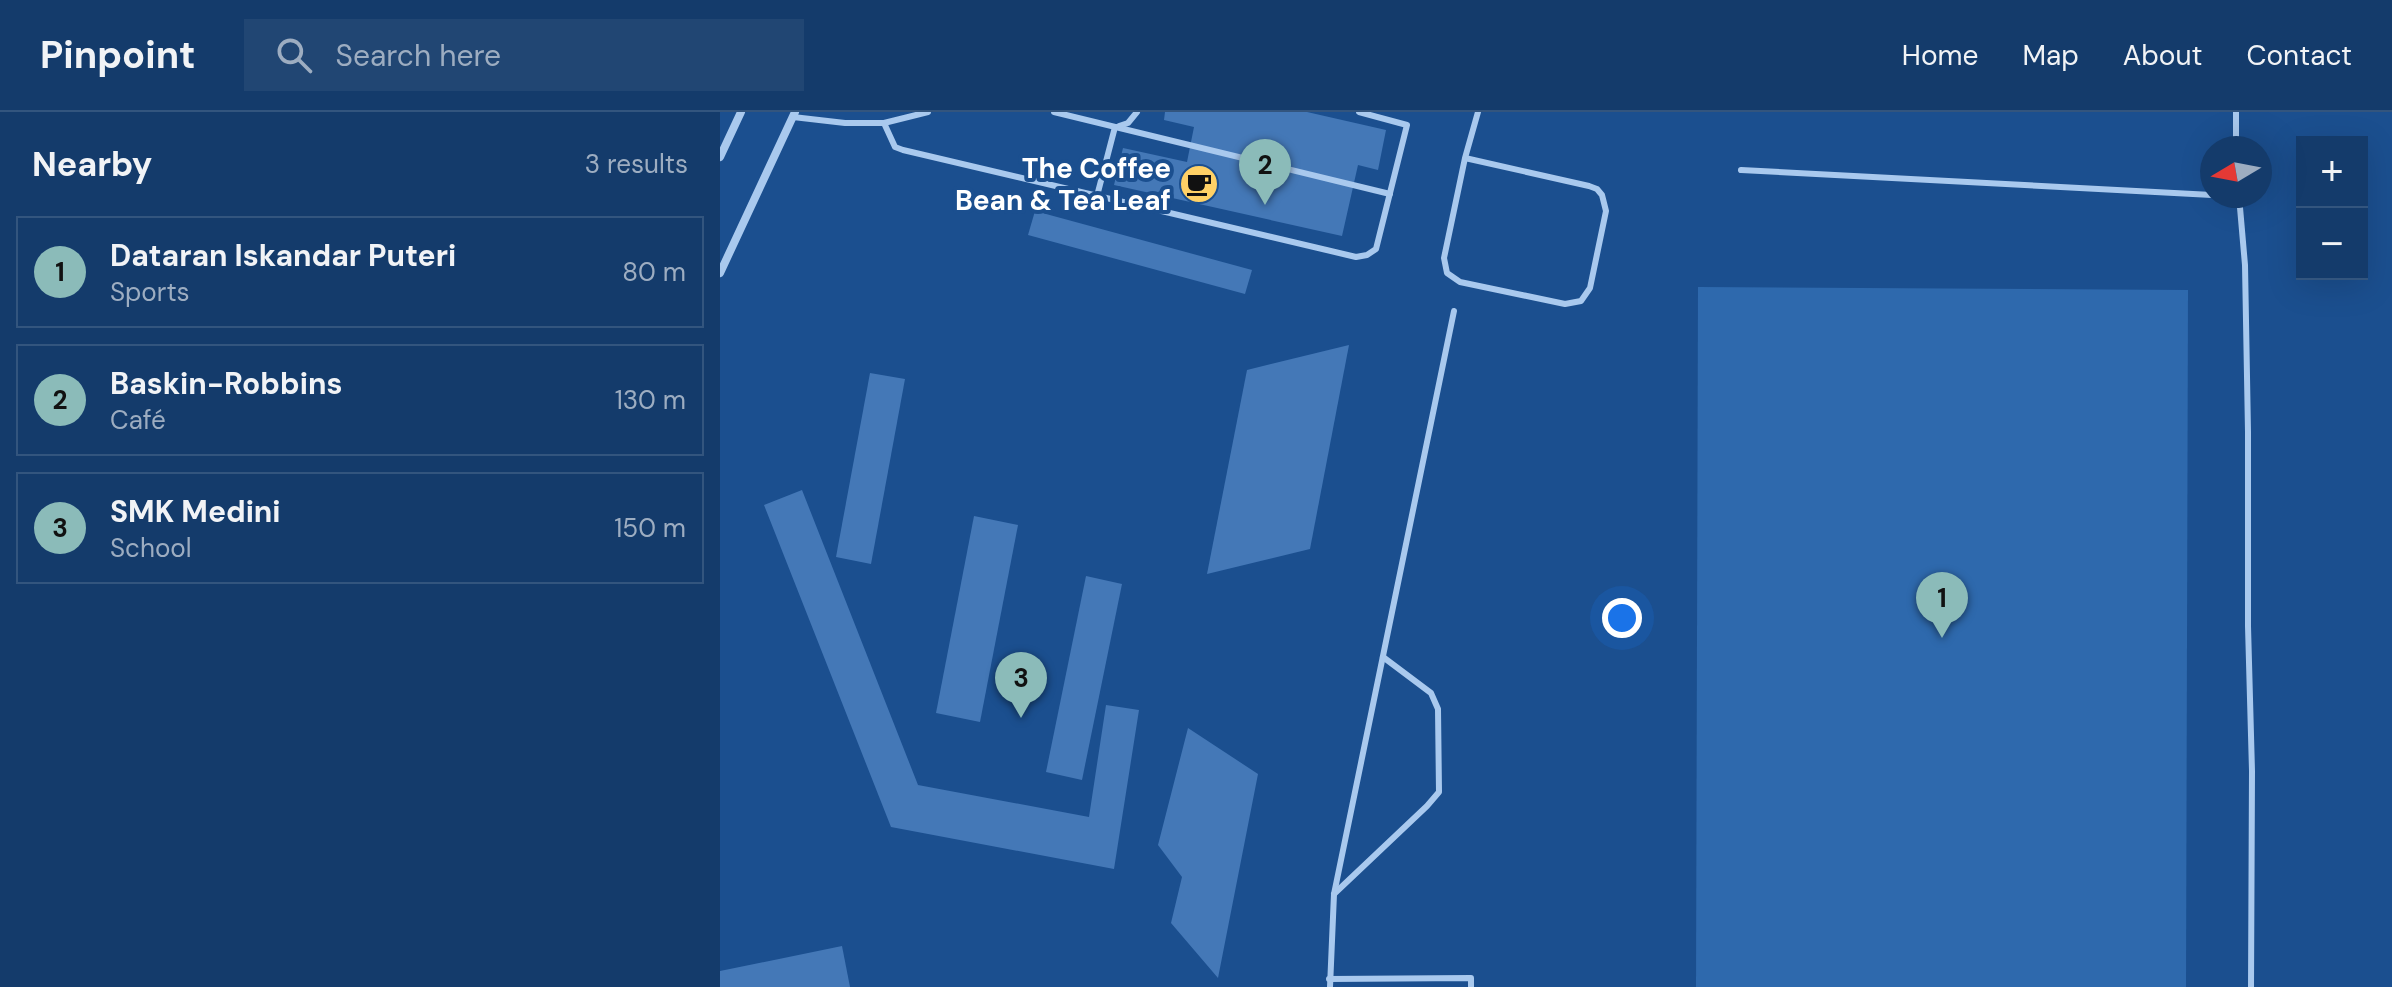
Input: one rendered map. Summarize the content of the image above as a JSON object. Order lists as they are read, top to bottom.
{
  "places": {
    "cafe": ["The Coffee Bean & Tea Leaf"]
  },
  "north": "left",
  "page": {
    "header": "Pinpoint",
    "search": "Search here",
    "nav": [
      "Home",
      "Map",
      "About",
      "Contact"
    ],
    "heading": ["Nearby", "3 results"],
    "map_buttons": ["+", "−"],
    "pins": ["2", "1", "3"],
    "list": [
      {
        "mark": "1",
        "name": "Dataran Iskandar Puteri",
        "note": "Sports",
        "value": "80 m"
      },
      {
        "mark": "2",
        "name": "Baskin-Robbins",
        "note": "Café",
        "value": "130 m"
      },
      {
        "mark": "3",
        "name": "SMK Medini",
        "note": "School",
        "value": "150 m"
      }
    ]
  }
}
